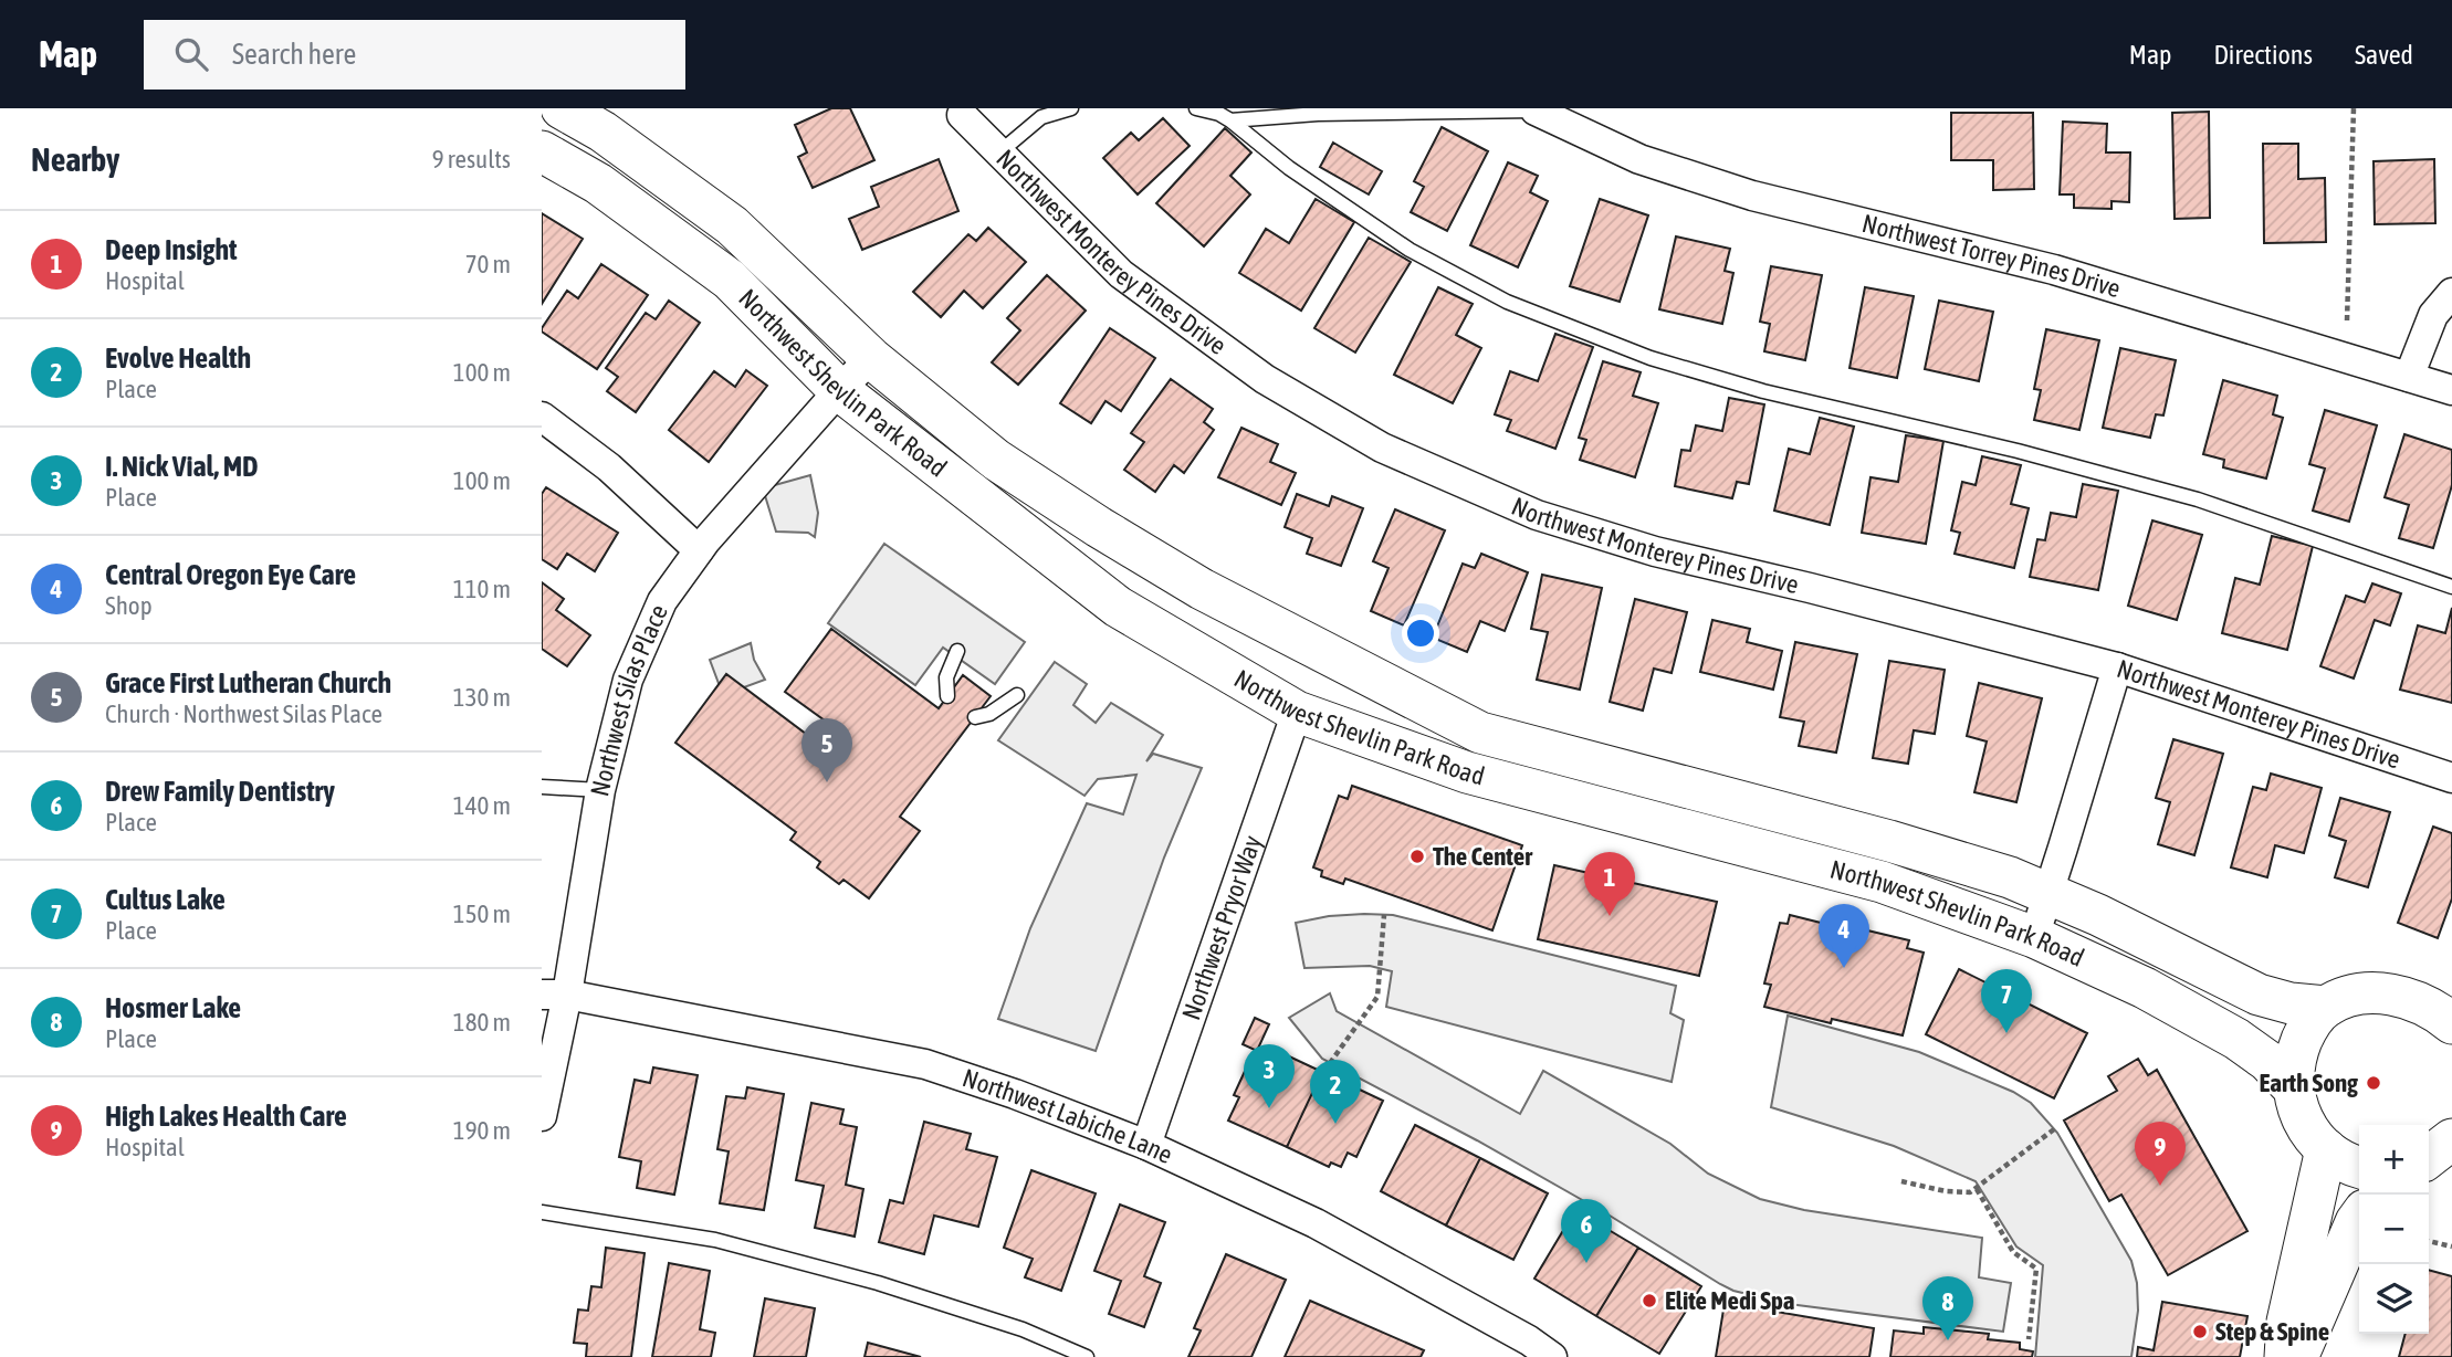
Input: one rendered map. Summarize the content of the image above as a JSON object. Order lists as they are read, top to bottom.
{
  "streets": {
    "main road": ["Northwest Shevlin Park Road"],
    "street": [
      "Northwest Monterey Pines Drive",
      "Northwest Torrey Pines Drive",
      "Northwest Silas Place",
      "Northwest Pryor Way",
      "Northwest Labiche Lane"
    ]
  },
  "crossings": [
    ["Northwest Shevlin Park Road", "Northwest Silas Place"],
    ["Northwest Shevlin Park Road", "Northwest Pryor Way"],
    ["Northwest Silas Place", "Northwest Labiche Lane"],
    ["Northwest Pryor Way", "Northwest Labiche Lane"]
  ],
  "places": [
    "The Center",
    "Earth Song",
    "Elite Medi Spa",
    "Step & Spine"
  ],
  "page": {
    "header": "Map",
    "search": "Search here",
    "nav": ["Map", "Directions", "Saved"],
    "heading": ["Nearby", "9 results"],
    "list": [
      {
        "mark": "1",
        "name": "Deep Insight",
        "note": "Hospital",
        "value": "70 m"
      },
      {
        "mark": "2",
        "name": "Evolve Health",
        "note": "Place",
        "value": "100 m"
      },
      {
        "mark": "3",
        "name": "I. Nick Vial, MD",
        "note": "Place",
        "value": "100 m"
      },
      {
        "mark": "4",
        "name": "Central Oregon Eye Care",
        "note": "Shop",
        "value": "110 m"
      },
      {
        "mark": "5",
        "name": "Grace First Lutheran Church",
        "note": "Church · Northwest Silas Place",
        "value": "130 m"
      },
      {
        "mark": "6",
        "name": "Drew Family Dentistry",
        "note": "Place",
        "value": "140 m"
      },
      {
        "mark": "7",
        "name": "Cultus Lake",
        "note": "Place",
        "value": "150 m"
      },
      {
        "mark": "8",
        "name": "Hosmer Lake",
        "note": "Place",
        "value": "180 m"
      },
      {
        "mark": "9",
        "name": "High Lakes Health Care",
        "note": "Hospital",
        "value": "190 m"
      }
    ],
    "pins": [
      "5",
      "1",
      "4",
      "7",
      "3",
      "2",
      "9",
      "6",
      "8"
    ],
    "map_buttons": ["+", "−"]
  }
}
